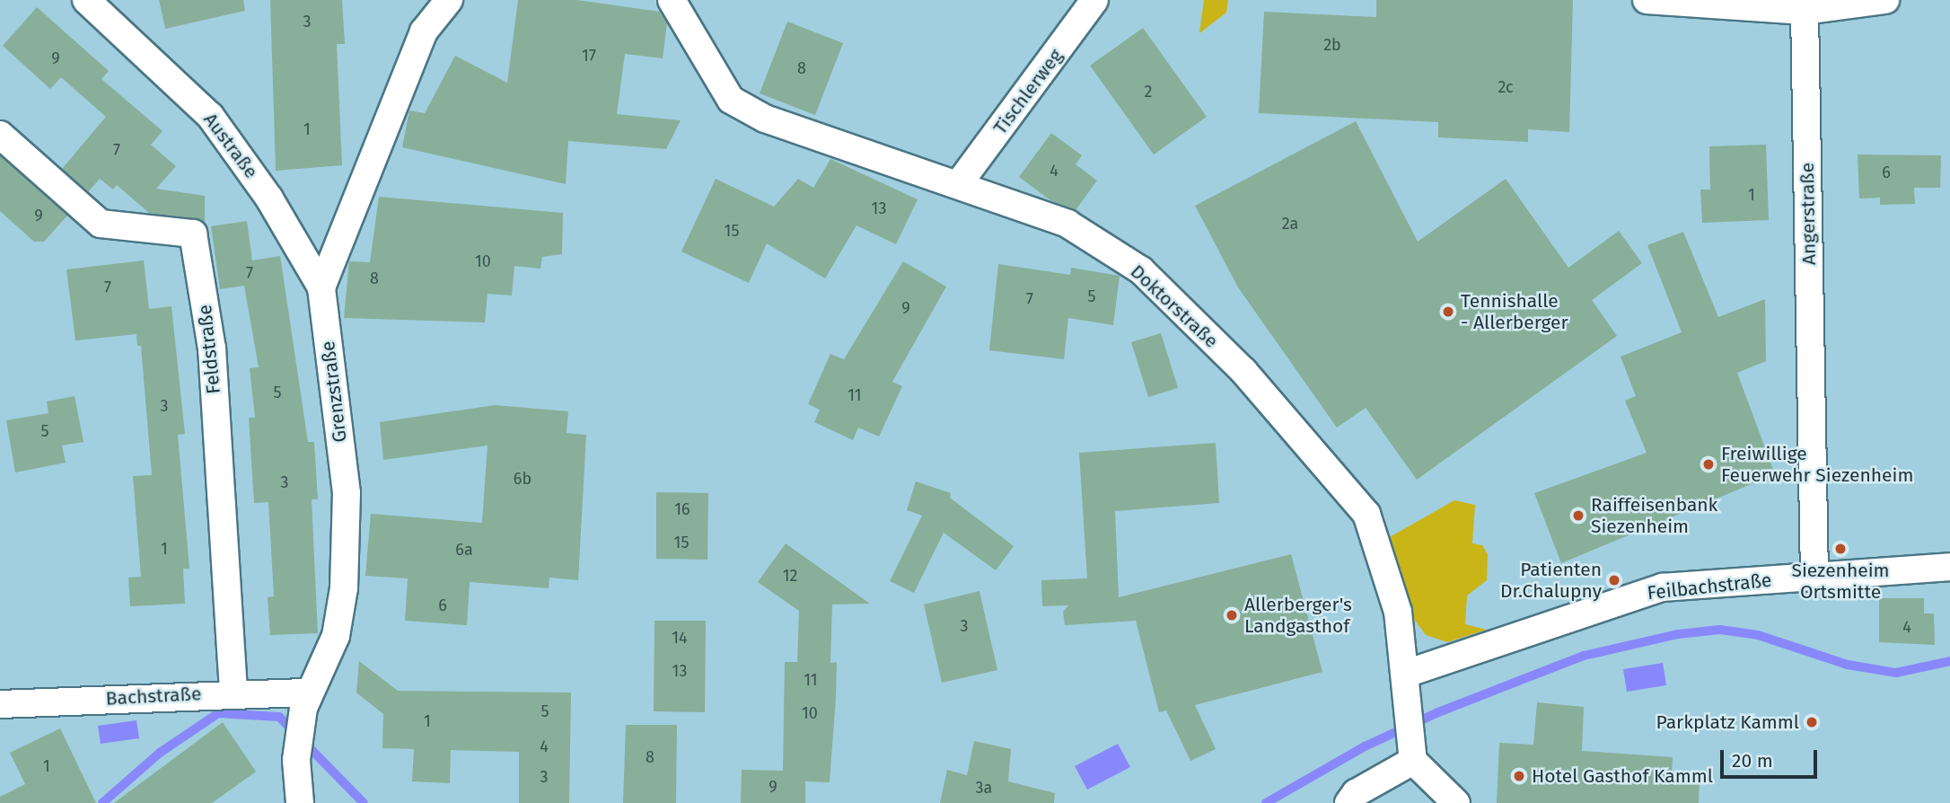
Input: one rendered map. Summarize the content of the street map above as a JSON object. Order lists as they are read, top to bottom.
{
  "streets": {
    "street": [
      "Tischlerweg",
      "Austraße",
      "Angerstraße",
      "Doktorstraße",
      "Feldstraße",
      "Grenzstraße",
      "Feilbachstraße",
      "Bachstraße"
    ]
  },
  "crossings": [
    ["Tischlerweg", "Doktorstraße"],
    ["Austraße", "Grenzstraße"],
    ["Angerstraße", "Feilbachstraße"],
    ["Doktorstraße", "Feilbachstraße"],
    ["Feldstraße", "Bachstraße"],
    ["Grenzstraße", "Bachstraße"]
  ],
  "places": [
    "Tennishalle - Allerberger",
    "Freiwillige Feuerwehr Siezenheim",
    "Raiffeisenbank Siezenheim",
    "Siezenheim Ortsmitte",
    "Patienten Dr.Chalupny",
    "Allerberger's Landgasthof",
    "Parkplatz Kamml",
    "Hotel Gasthof Kamml"
  ],
  "house_numbers": [
    "3",
    "2b",
    "17",
    "9",
    "8",
    "2c",
    "2",
    "1",
    "7",
    "4",
    "6",
    "1",
    "13",
    "9",
    "2a",
    "15",
    "10",
    "7",
    "8",
    "7",
    "5",
    "7",
    "9",
    "5",
    "11",
    "3",
    "5",
    "6b",
    "3",
    "16",
    "15",
    "1",
    "6a",
    "12",
    "6",
    "3",
    "4",
    "14",
    "13",
    "11",
    "5",
    "10",
    "1",
    "4",
    "8",
    "1",
    "3",
    "9",
    "3a"
  ],
  "scale_bar": "20 m"
}
